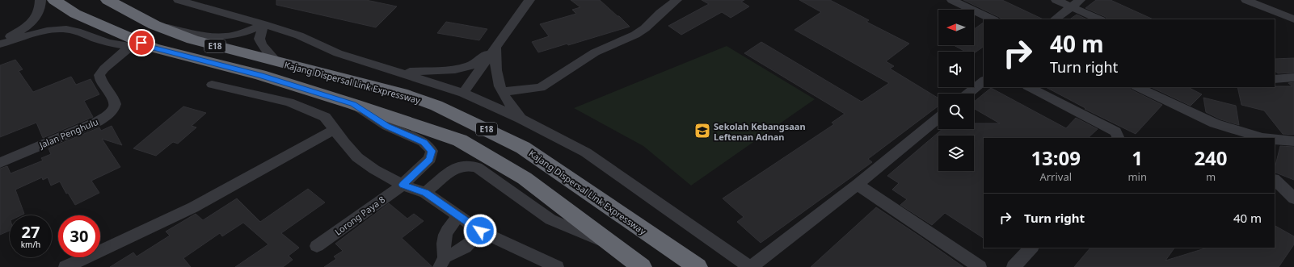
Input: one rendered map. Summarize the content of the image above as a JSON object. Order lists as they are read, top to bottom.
{
  "streets": {
    "highway": ["E18", "Kajang Dispersal Link Expressway"],
    "street": ["Jalan Penghulu", "Lorong Paya 8"]
  },
  "crossings": [
    ["Kajang Dispersal Link Expressway", "Lorong Paya 8"]
  ],
  "places": {
    "school or university": ["Sekolah Kebangsaan Leftenan Adnan"]
  },
  "north": "left",
  "page": {
    "turn": ["40 m", "Turn right"],
    "eta": [
      "13:09",
      "Arrival",
      "1",
      "min",
      "240",
      "m"
    ],
    "list": [
      {
        "name": "Turn right",
        "value": "40 m"
      }
    ],
    "speed": "27 km/h",
    "limit": "30"
  }
}
